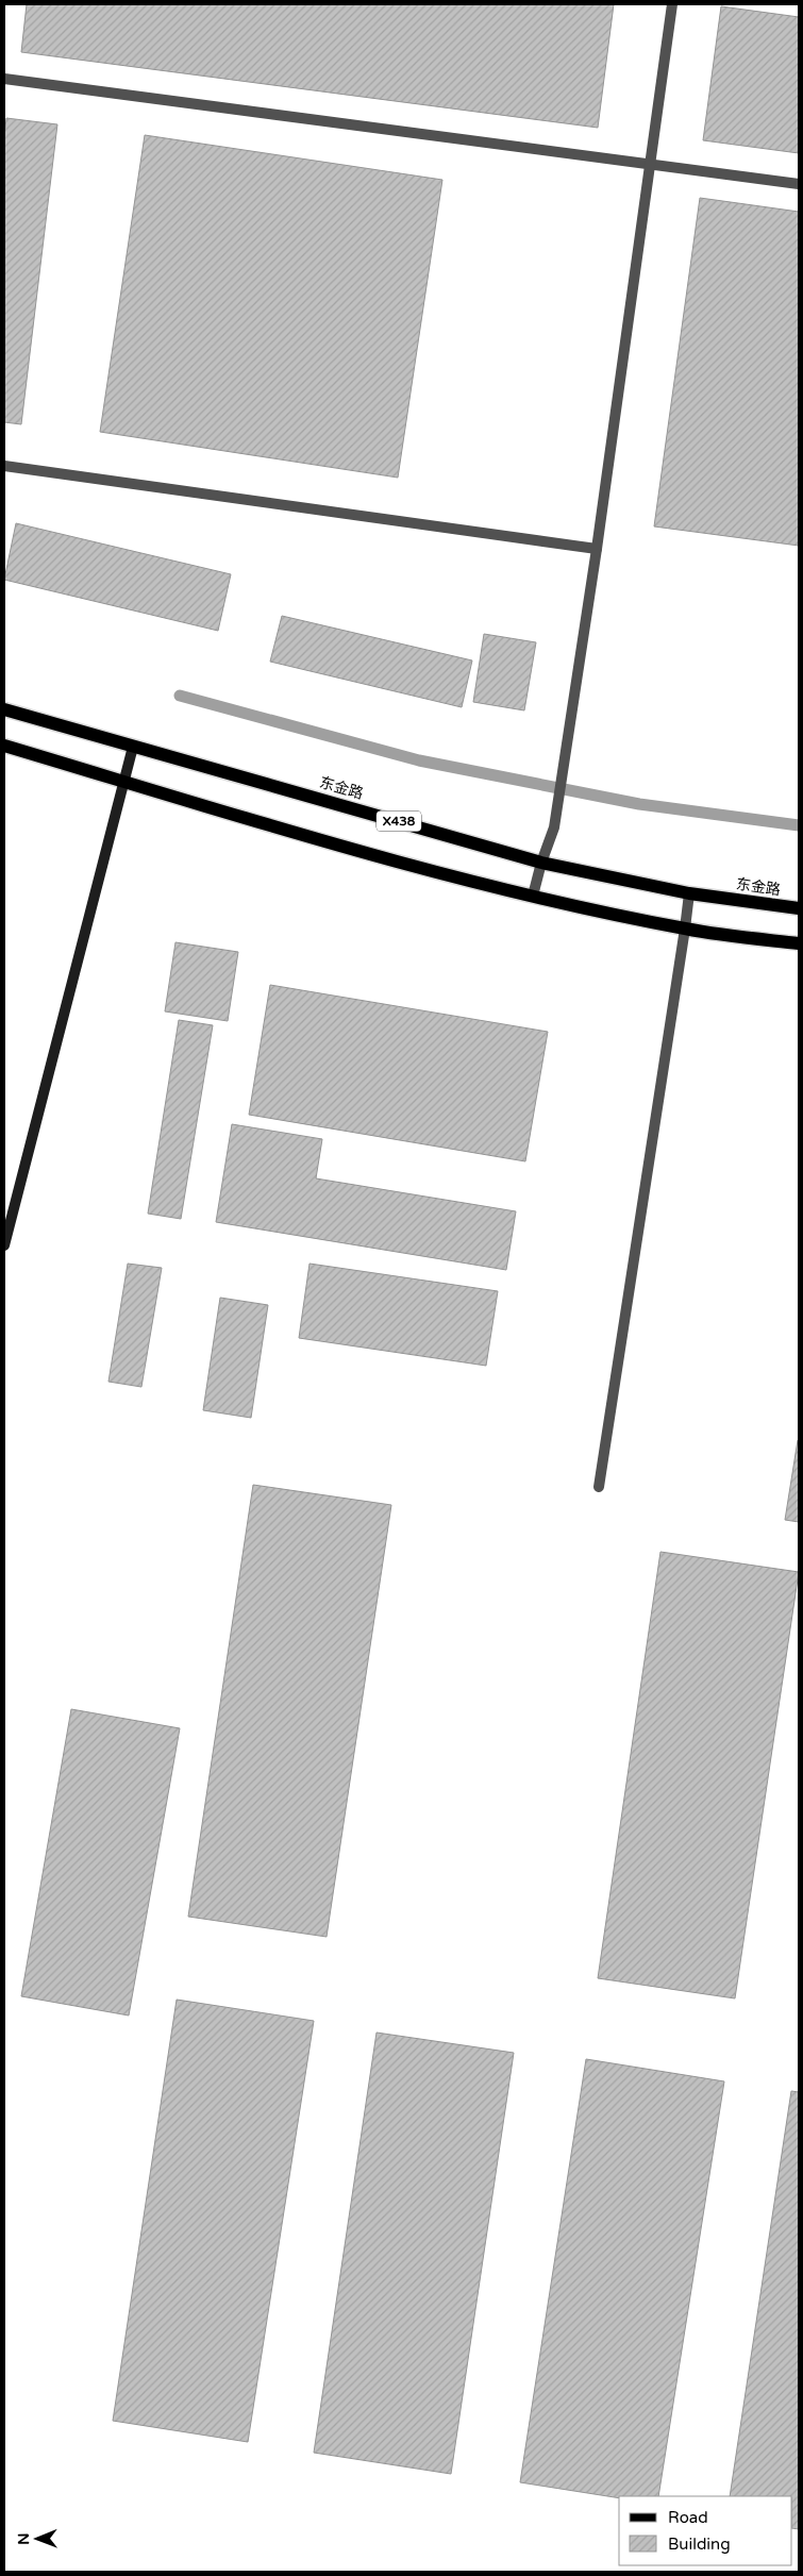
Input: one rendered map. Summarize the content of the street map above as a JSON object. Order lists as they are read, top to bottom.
{
  "streets": {
    "main road": ["东金路", "X438"]
  },
  "legend": ["Road", "Building"],
  "north": "left"
}
